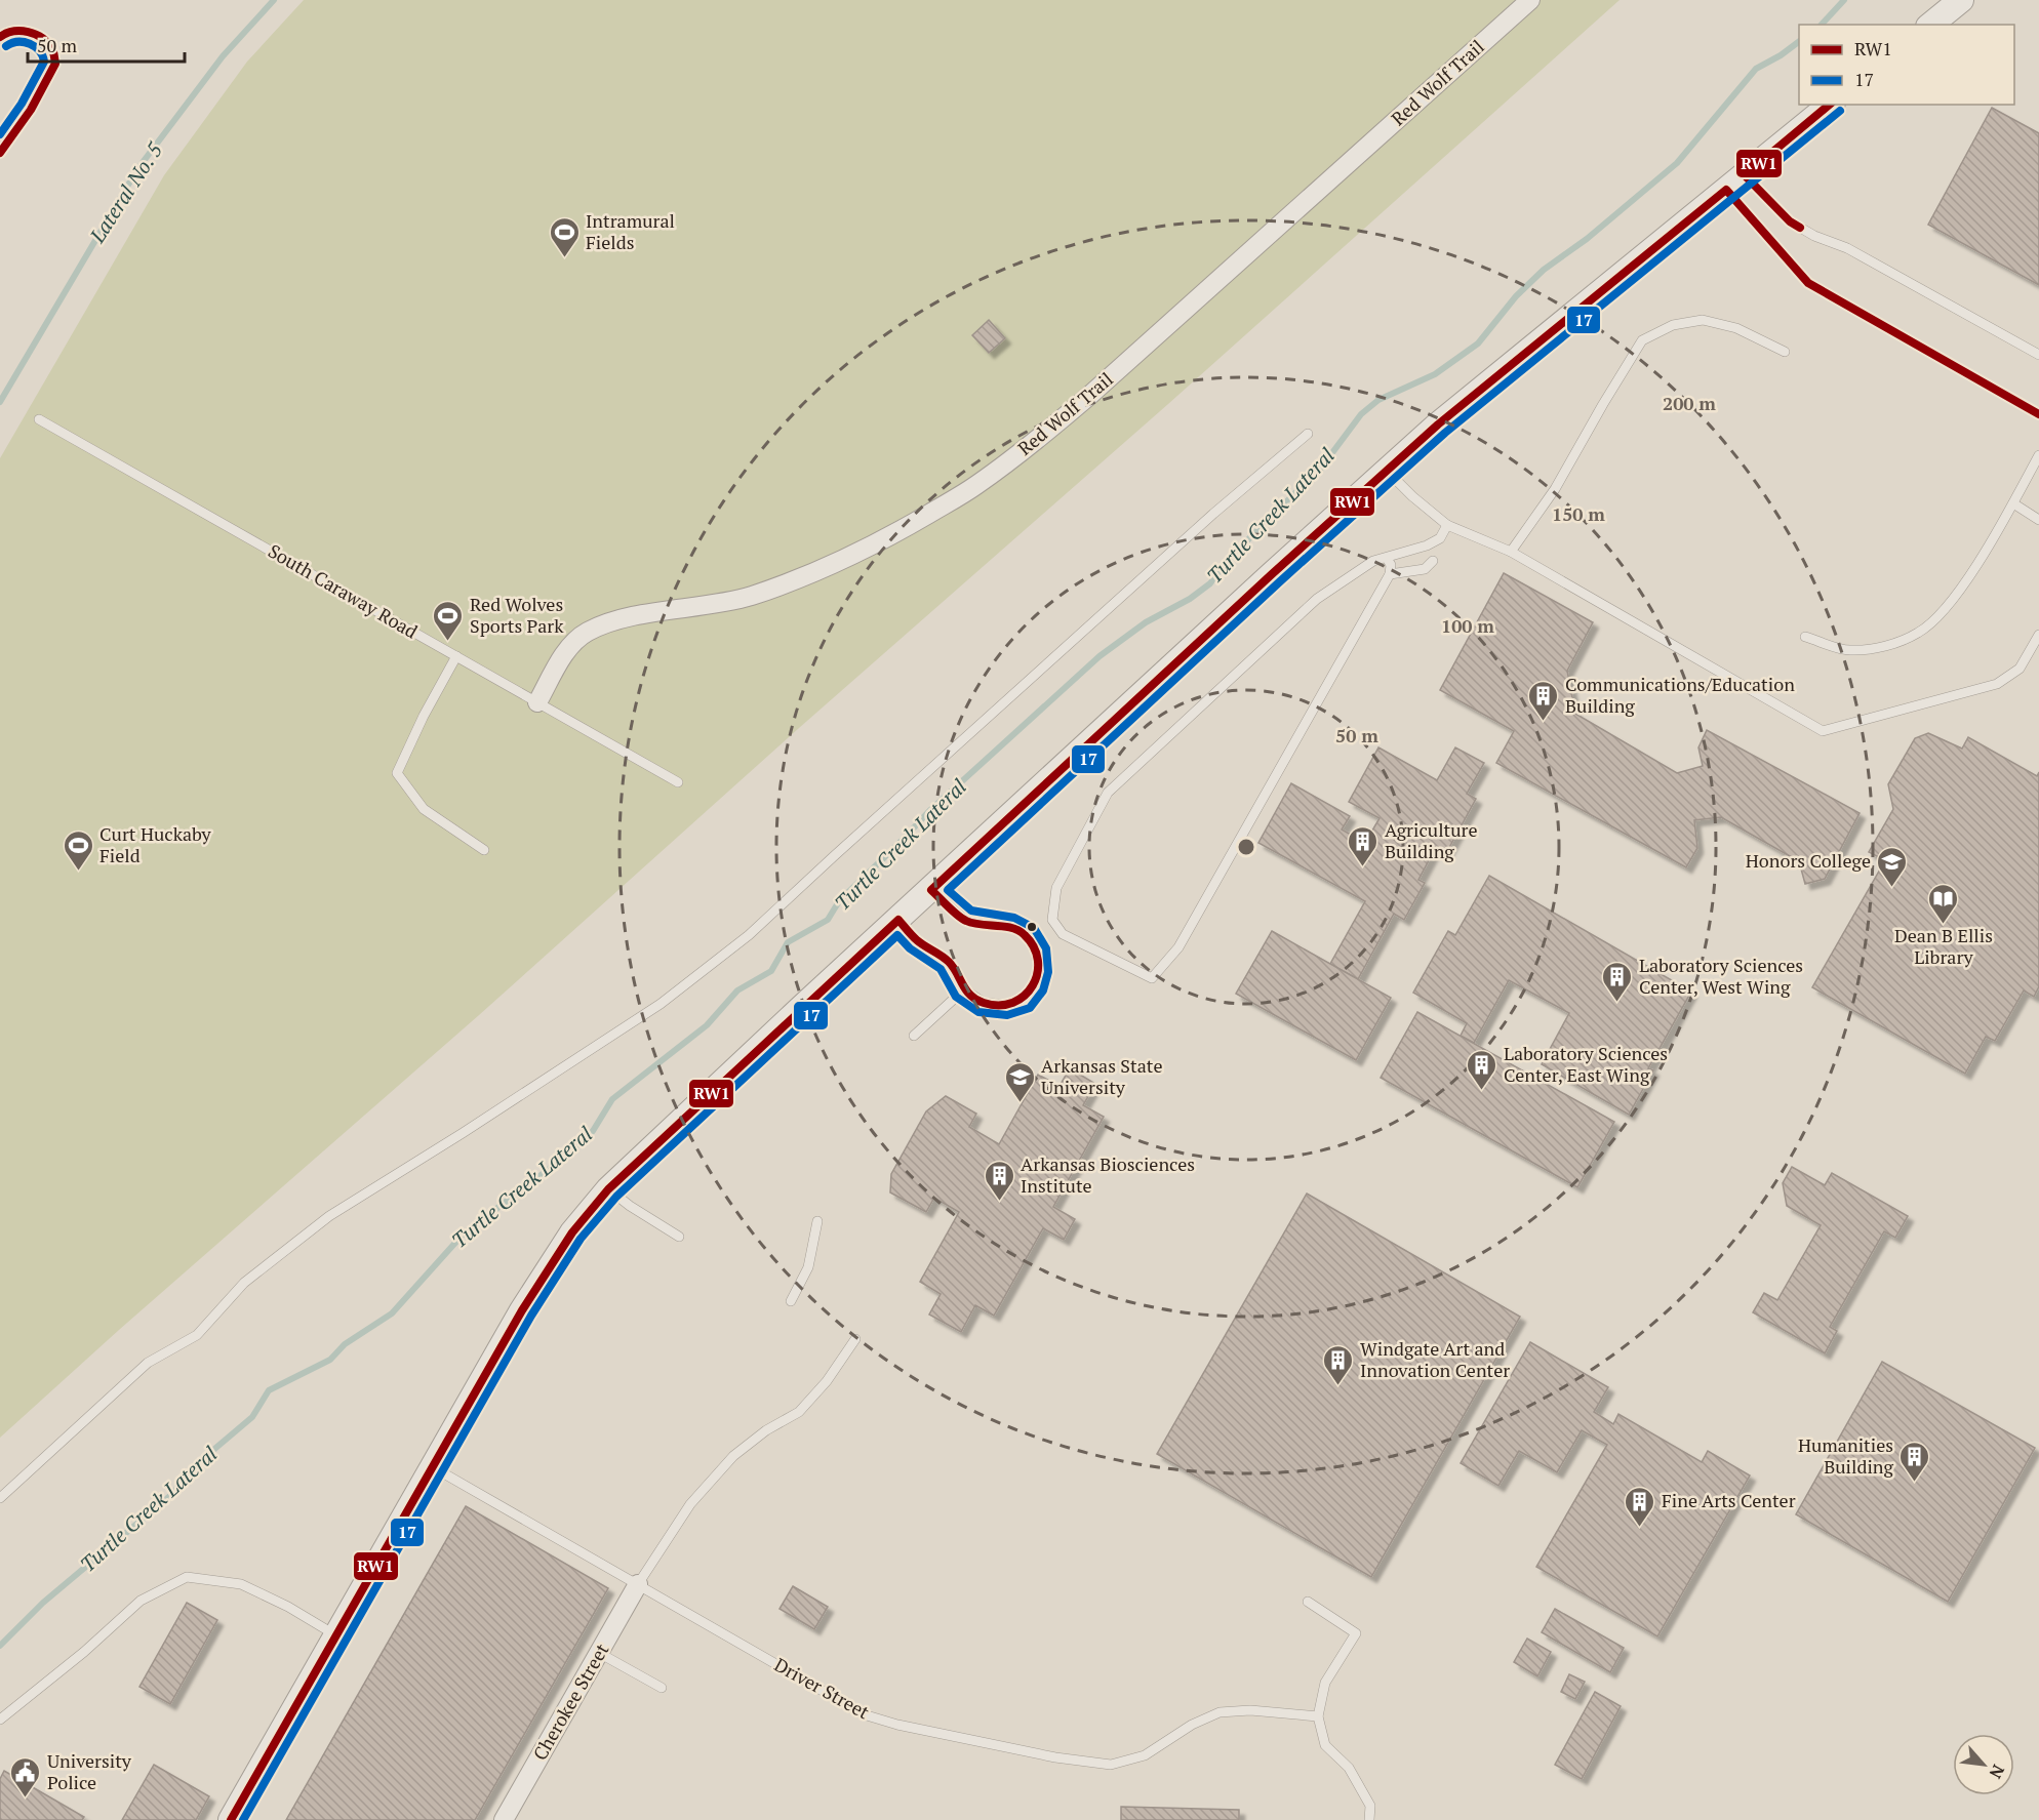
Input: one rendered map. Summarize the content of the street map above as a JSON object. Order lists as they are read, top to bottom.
{
  "streets": {
    "street": ["Red Wolf Trail", "Cherokee Street"],
    "lane": ["South Caraway Road", "Driver Street"]
  },
  "crossings": [
    ["Red Wolf Trail", "South Caraway Road"],
    ["Driver Street", "Cherokee Street"]
  ],
  "water": ["Lateral No. 5", "Turtle Creek Lateral"],
  "places": {
    "sports": ["Intramural Fields", "Red Wolves Sports Park", "Curt Huckaby Field"],
    "building": [
      "Communications/Education Building",
      "Agriculture Building",
      "Laboratory Sciences Center, West Wing",
      "Laboratory Sciences Center, East Wing",
      "Arkansas Biosciences Institute",
      "Windgate Art and Innovation Center",
      "Humanities Building",
      "Fine Arts Center"
    ],
    "school or university": ["Honors College", "Arkansas State University"],
    "library": ["Dean B Ellis Library"],
    "public building": ["University Police"]
  },
  "lines": ["transit line RW1", "transit line 17"],
  "legend": ["RW1", "17"],
  "scale_bar": "50 m",
  "north": "bottom right",
  "rings": [
    "200 m",
    "150 m",
    "100 m",
    "50 m"
  ]
}
